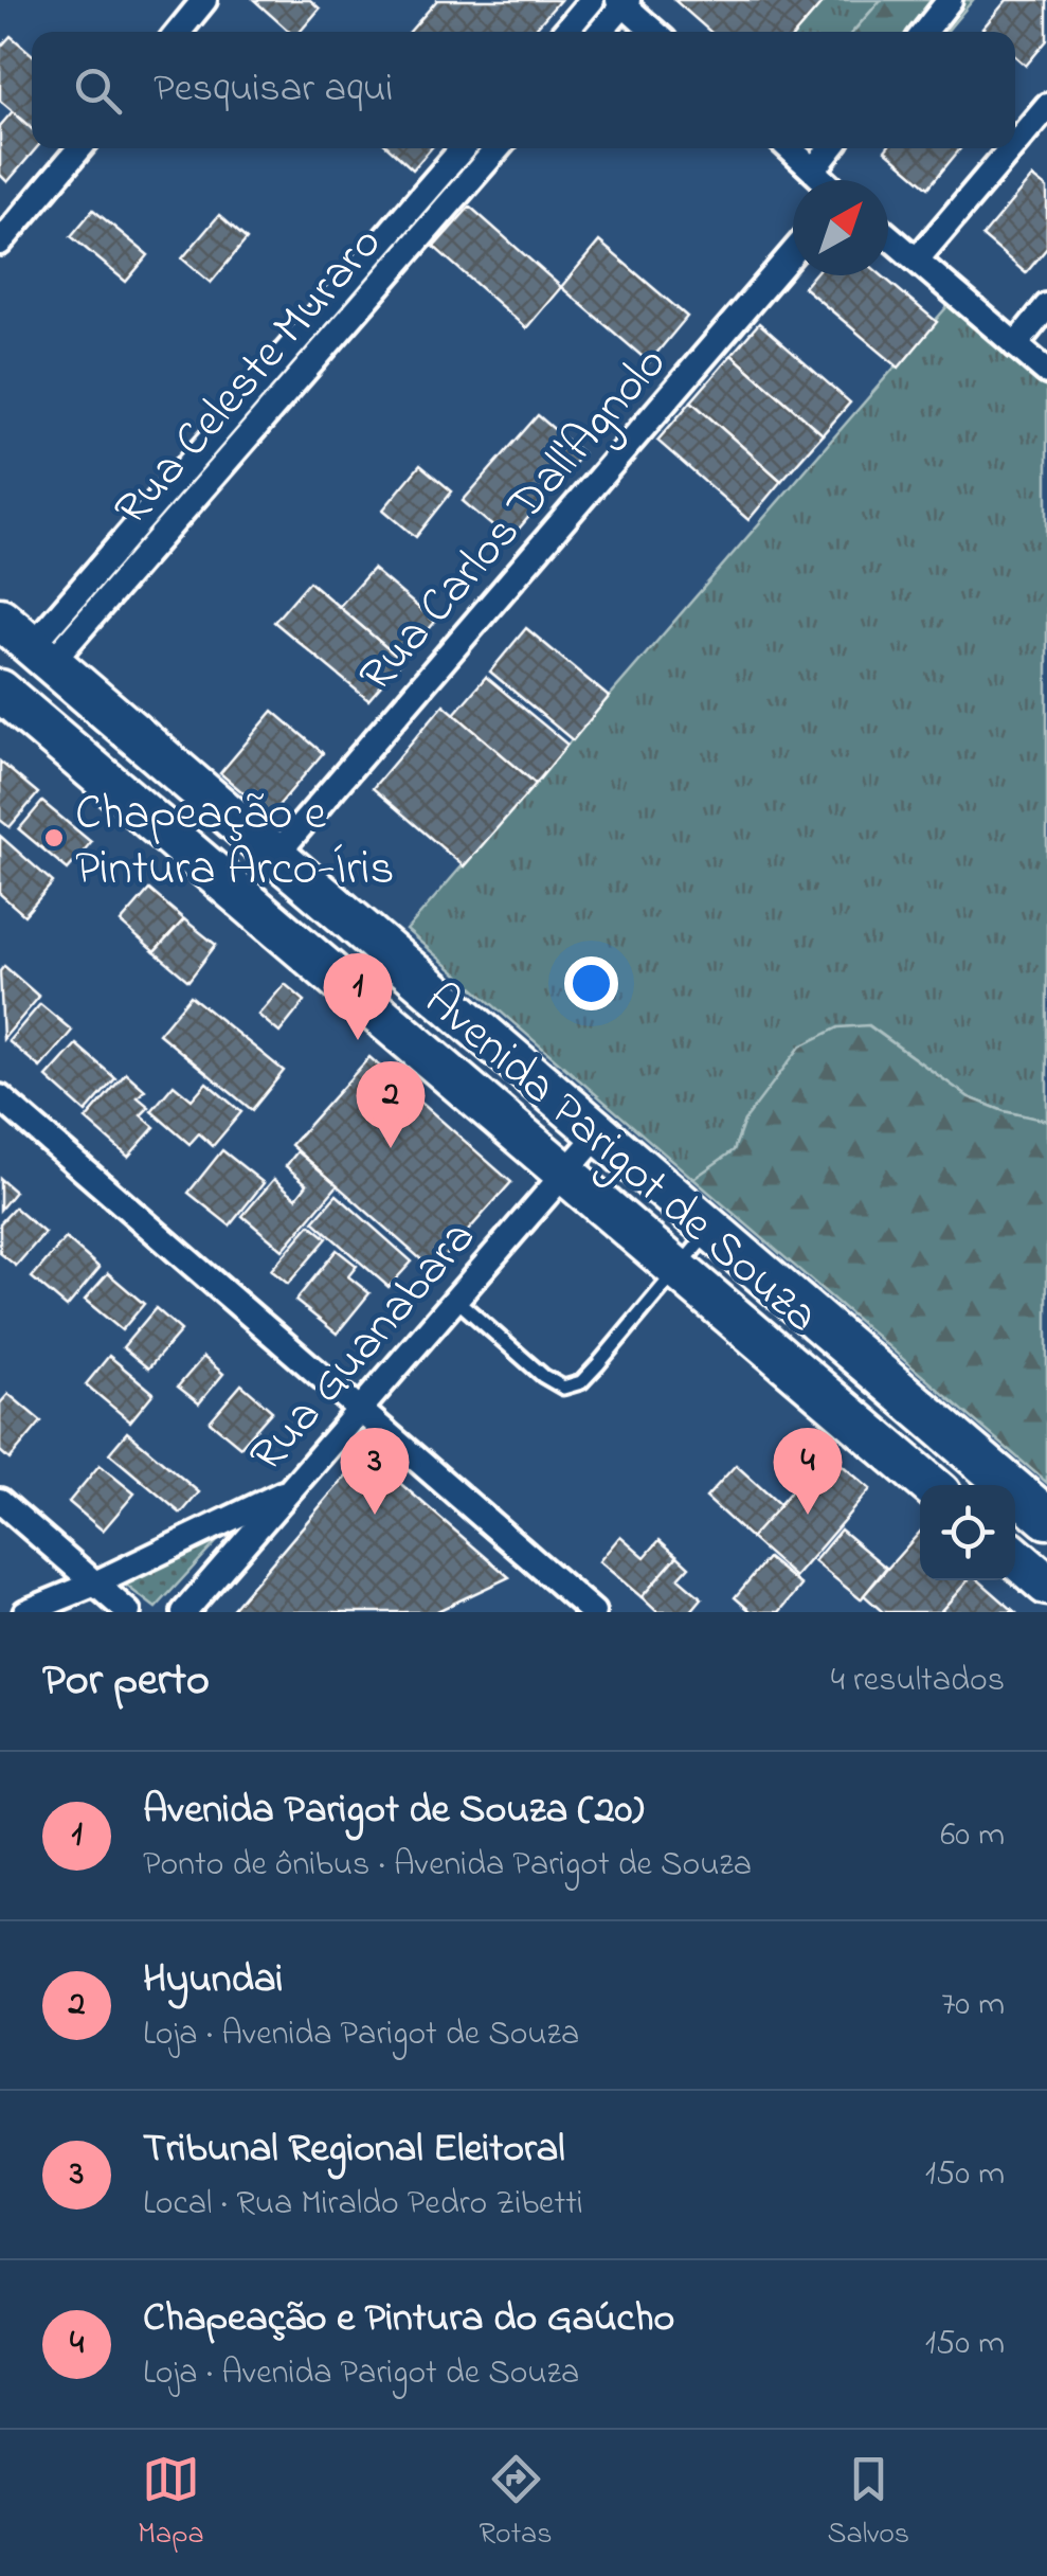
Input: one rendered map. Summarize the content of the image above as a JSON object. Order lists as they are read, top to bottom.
{
  "streets": {
    "main road": ["Avenida Parigot de Souza"],
    "street": ["Rua Celeste Muraro", "Rua Carlos Dall'Agnolo", "Rua Guanabara"]
  },
  "crossings": [
    ["Rua Celeste Muraro", "Avenida Parigot de Souza"],
    ["Rua Carlos Dall'Agnolo", "Avenida Parigot de Souza"],
    ["Avenida Parigot de Souza", "Rua Guanabara"]
  ],
  "places": ["Chapeação e Pintura Arco-Íris"],
  "north": "top right",
  "page": {
    "search": "Pesquisar aqui",
    "pins": [
      "1",
      "2",
      "3",
      "4"
    ],
    "heading": ["Por perto", "4 resultados"],
    "list": [
      {
        "mark": "1",
        "name": "Avenida Parigot de Souza (20)",
        "note": "Ponto de ônibus · Avenida Parigot de Souza",
        "value": "60 m"
      },
      {
        "mark": "2",
        "name": "Hyundai",
        "note": "Loja · Avenida Parigot de Souza",
        "value": "70 m"
      },
      {
        "mark": "3",
        "name": "Tribunal Regional Eleitoral",
        "note": "Local · Rua Miraldo Pedro Zibetti",
        "value": "150 m"
      },
      {
        "mark": "4",
        "name": "Chapeação e Pintura do Gaúcho",
        "note": "Loja · Avenida Parigot de Souza",
        "value": "150 m"
      }
    ],
    "nav": ["Mapa", "Rotas", "Salvos"]
  }
}
